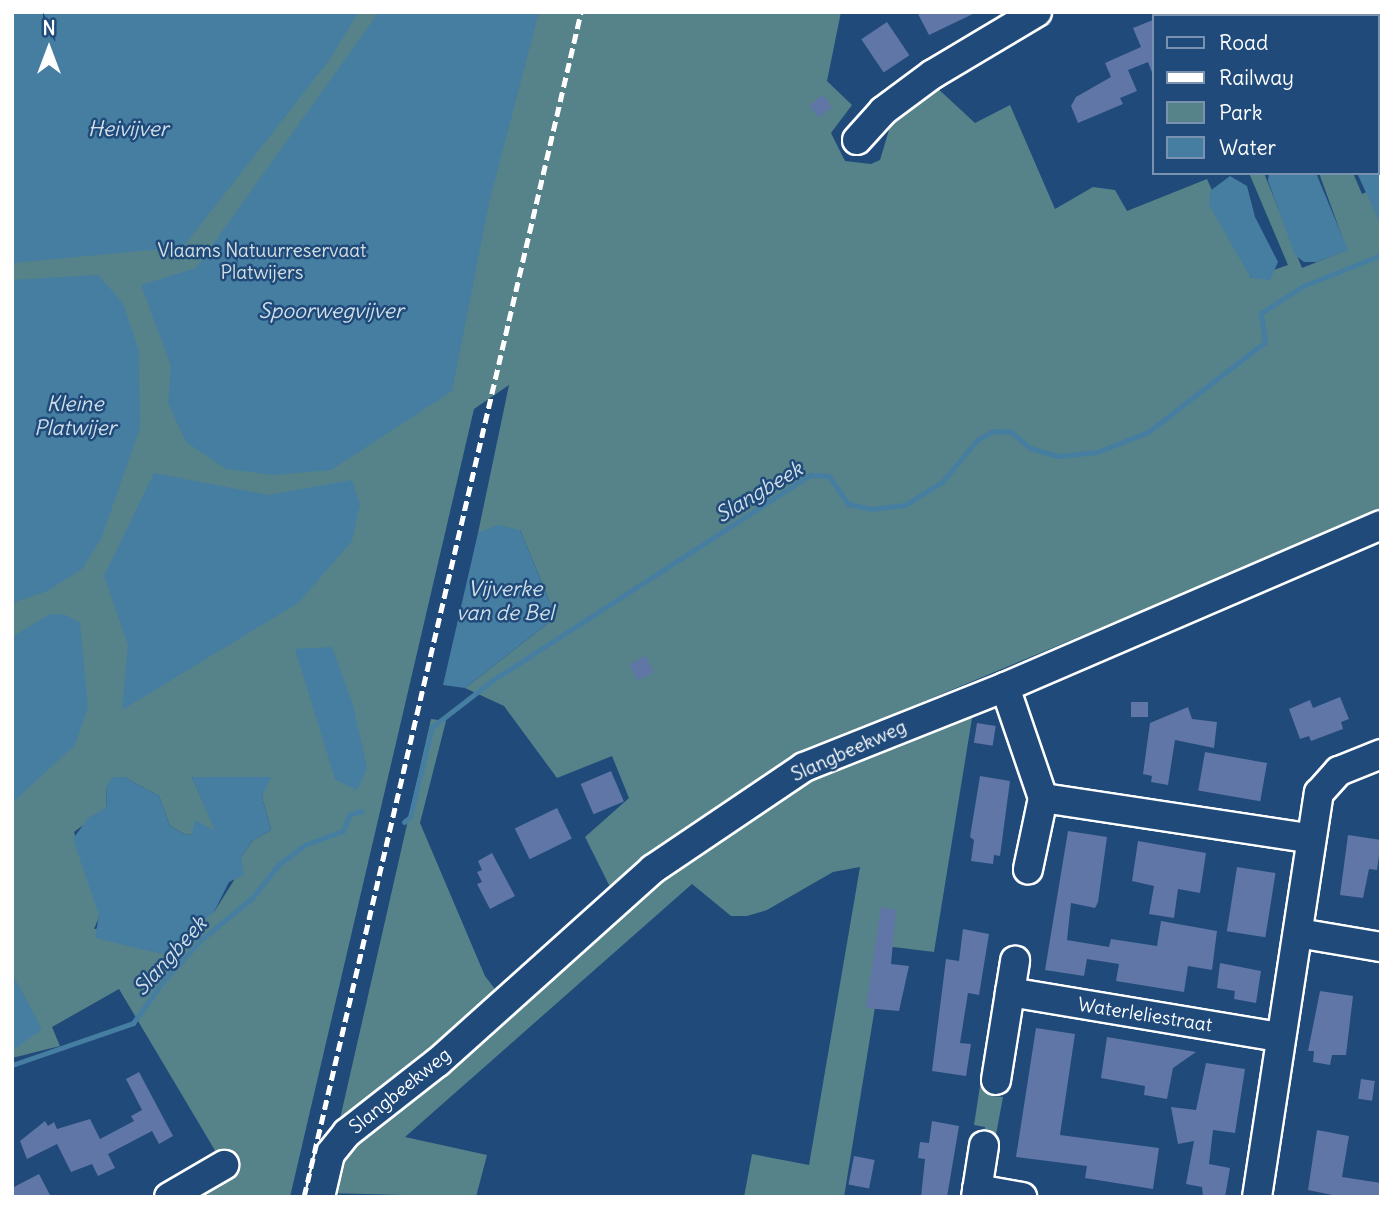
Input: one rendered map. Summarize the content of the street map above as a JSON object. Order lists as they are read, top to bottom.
{
  "streets": {
    "street": ["Slangbeekweg", "Waterleliestraat"]
  },
  "water": [
    "Heivijver",
    "Spoorwegvijver",
    "Kleine Platwijer",
    "Slangbeek",
    "Vijverke van de Bel"
  ],
  "parks": ["Vlaams Natuurreservaat Platwijers"],
  "legend": [
    "Road",
    "Railway",
    "Park",
    "Water"
  ],
  "north": "top"
}
